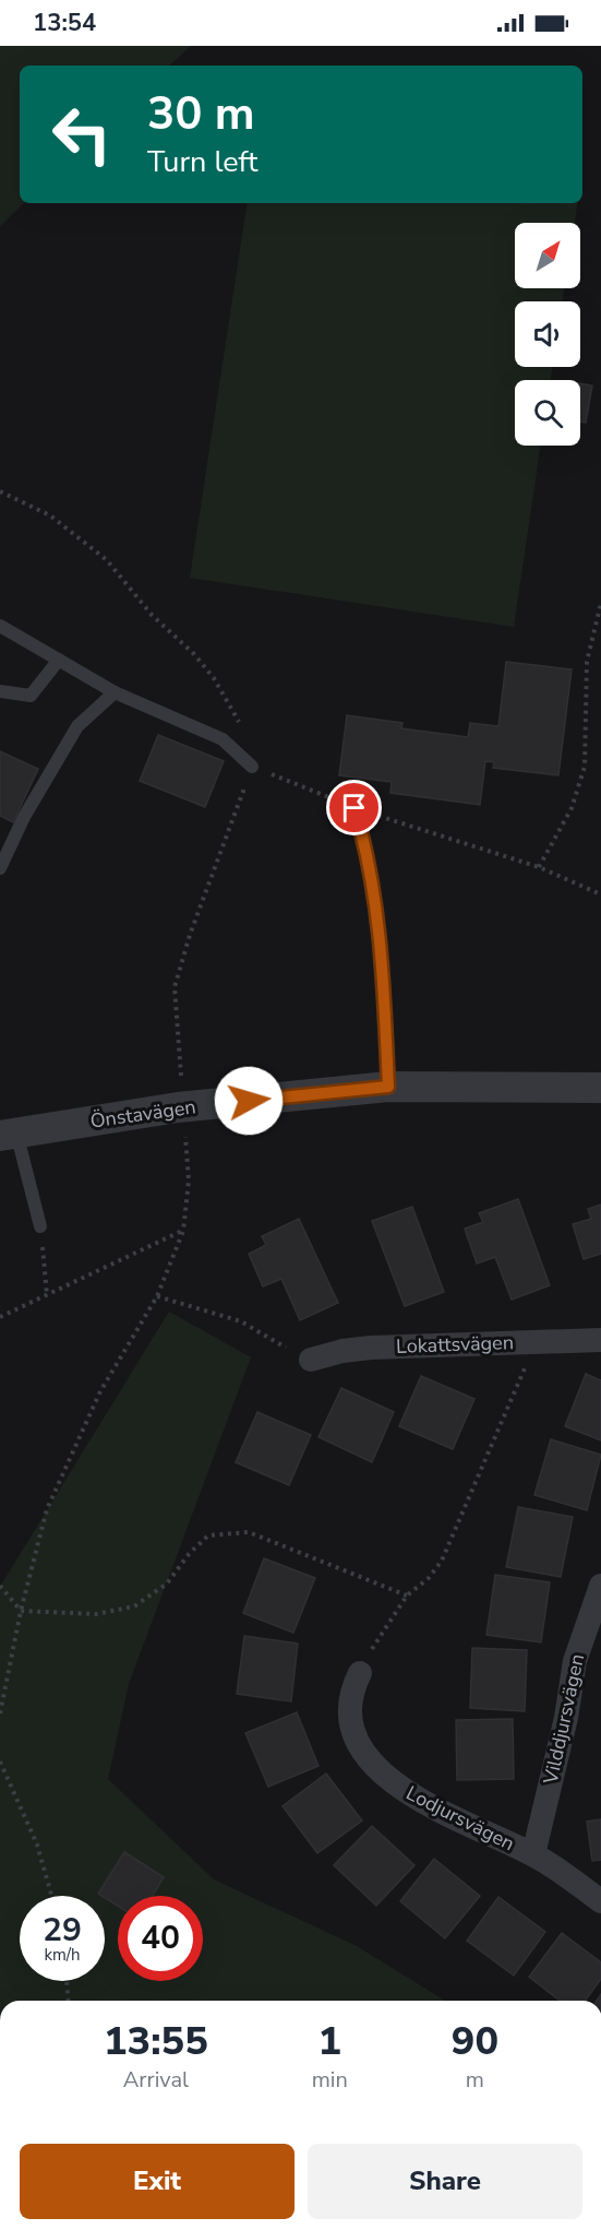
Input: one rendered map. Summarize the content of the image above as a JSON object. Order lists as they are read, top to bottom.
{
  "streets": {
    "street": [
      "Önstavägen",
      "Lokattsvägen",
      "Vilddjursvägen",
      "Lodjursvägen"
    ]
  },
  "crossings": [
    ["Vilddjursvägen", "Lodjursvägen"]
  ],
  "north": "top right",
  "page": {
    "status": "13:54",
    "turn": ["30 m", "Turn left"],
    "speed": "29 km/h",
    "limit": "40",
    "eta": [
      "13:55",
      "Arrival",
      "1",
      "min",
      "90",
      "m"
    ],
    "buttons": ["Exit", "Share"]
  }
}
